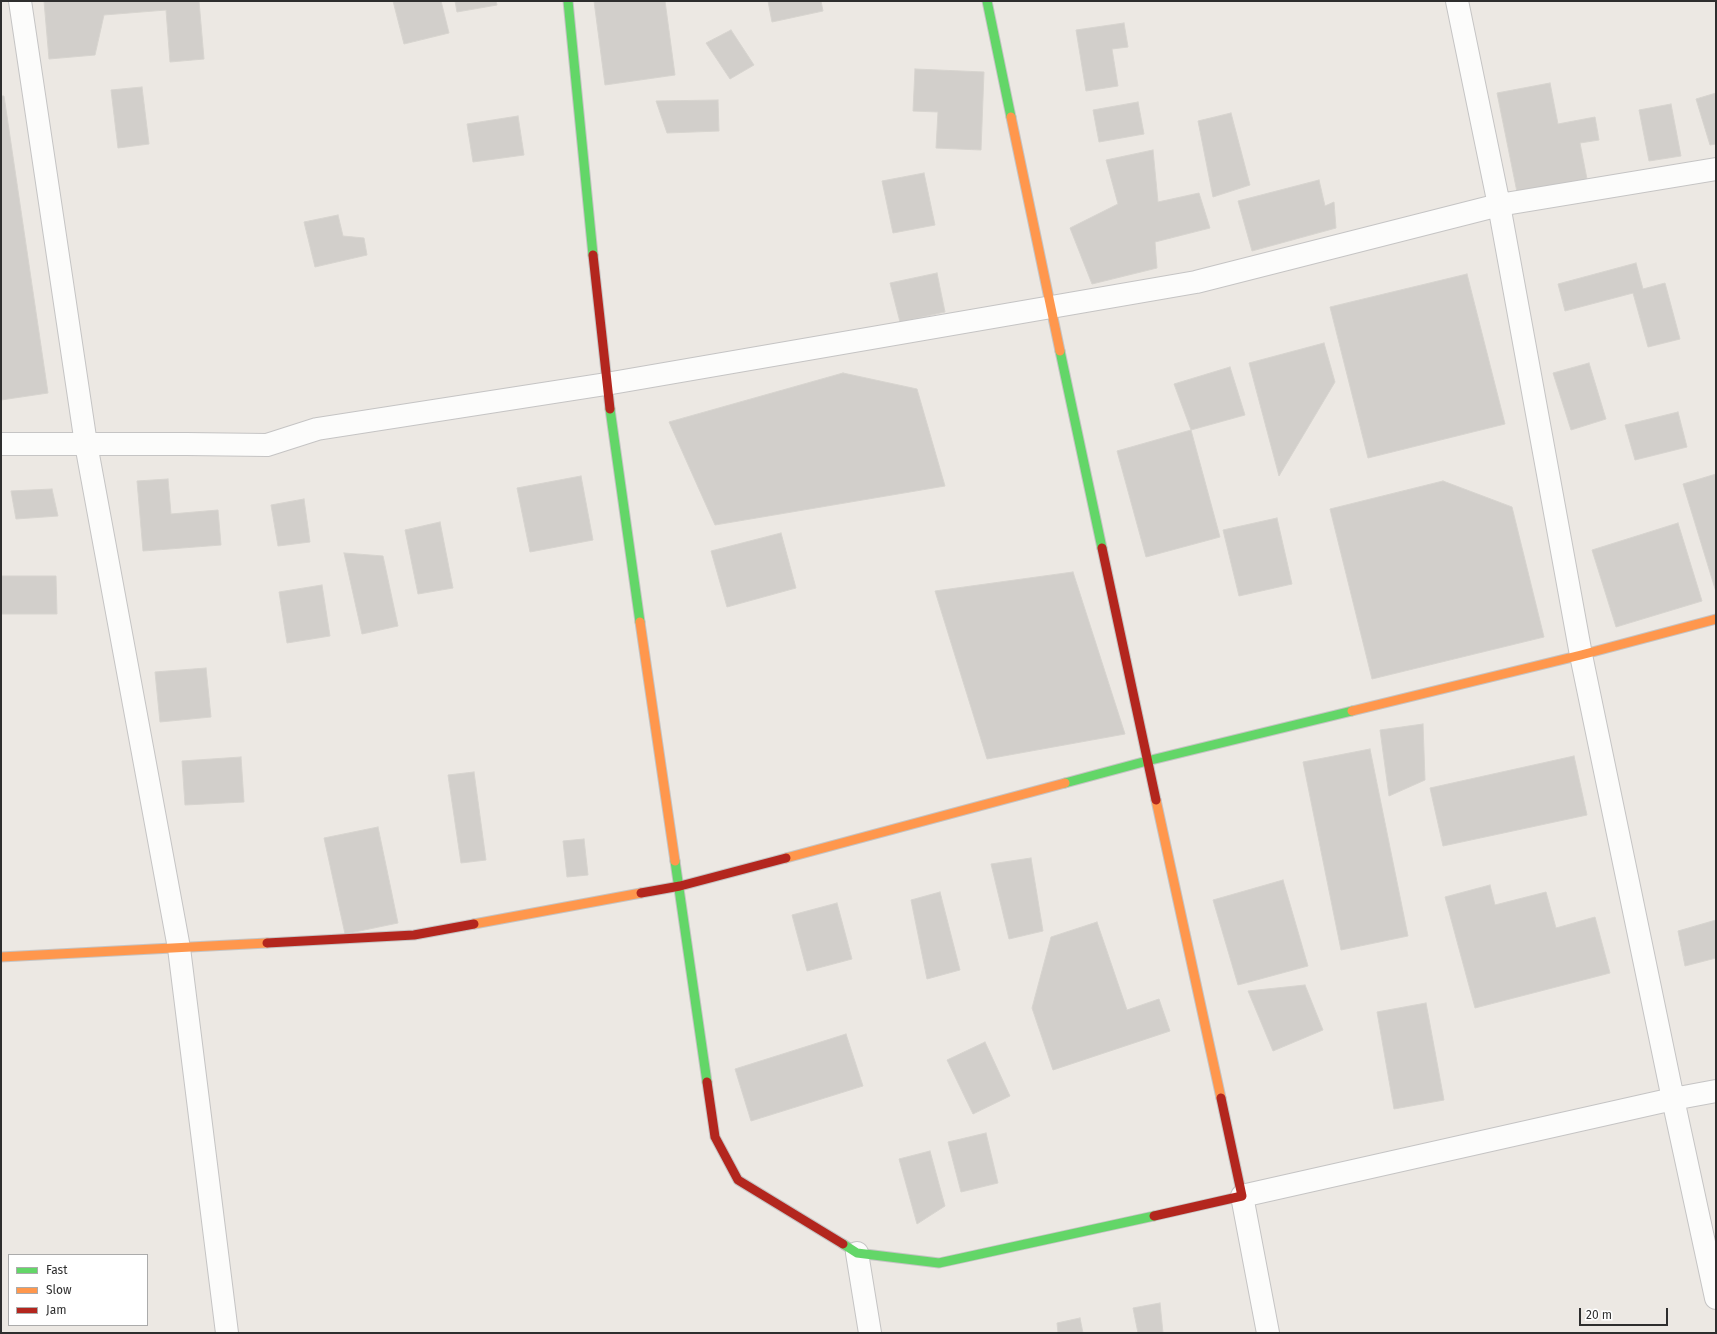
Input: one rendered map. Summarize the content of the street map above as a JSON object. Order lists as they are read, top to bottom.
{
  "legend": ["Fast", "Slow", "Jam"],
  "scale_bar": "20 m"
}
